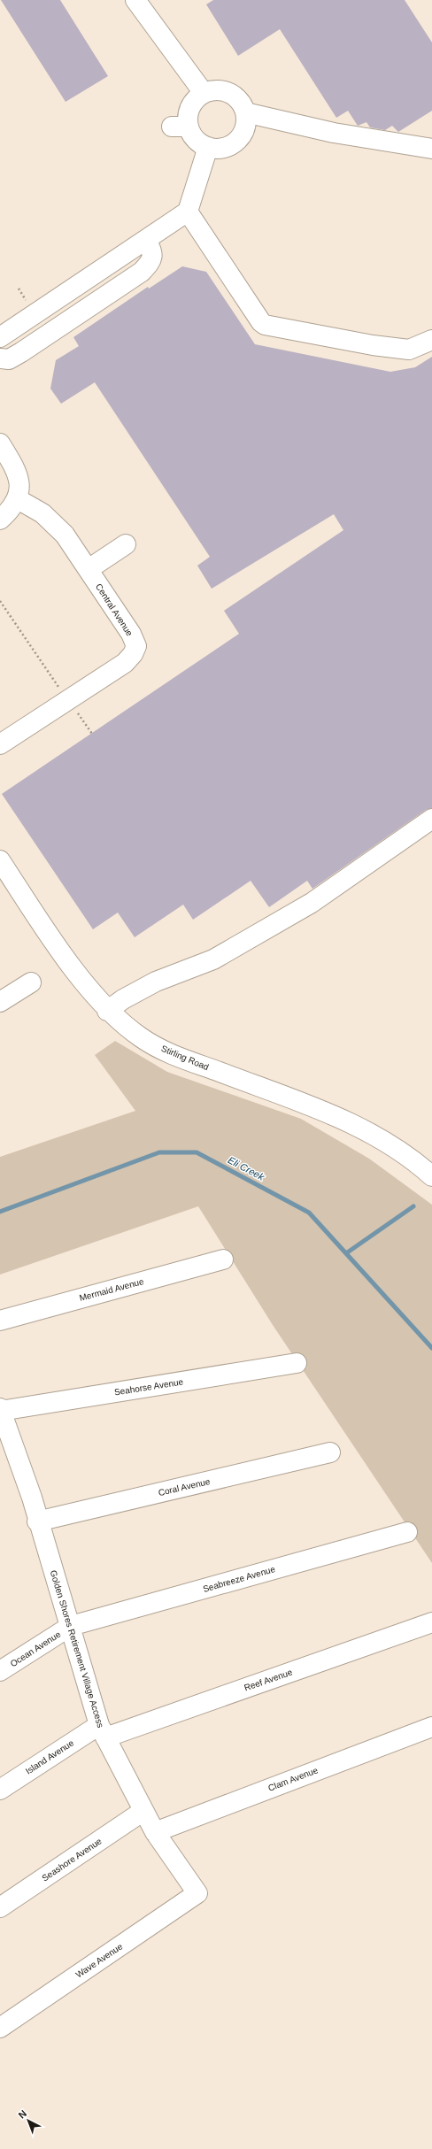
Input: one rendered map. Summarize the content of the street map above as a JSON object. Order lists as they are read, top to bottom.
{
  "streets": {
    "street": [
      "Central Avenue",
      "Stirling Road",
      "Mermaid Avenue",
      "Seahorse Avenue",
      "Coral Avenue",
      "Seabreeze Avenue",
      "Ocean Avenue",
      "Golden Shores Retirement Village Access",
      "Reef Avenue",
      "Island Avenue",
      "Clam Avenue",
      "Seashore Avenue",
      "Wave Avenue"
    ]
  },
  "crossings": [
    ["Seahorse Avenue", "Golden Shores Retirement Village Access"],
    ["Coral Avenue", "Golden Shores Retirement Village Access"],
    ["Seabreeze Avenue", "Ocean Avenue"],
    ["Seabreeze Avenue", "Golden Shores Retirement Village Access"],
    ["Ocean Avenue", "Golden Shores Retirement Village Access"],
    ["Golden Shores Retirement Village Access", "Reef Avenue"],
    ["Golden Shores Retirement Village Access", "Island Avenue"],
    ["Golden Shores Retirement Village Access", "Clam Avenue"],
    ["Golden Shores Retirement Village Access", "Seashore Avenue"],
    ["Golden Shores Retirement Village Access", "Wave Avenue"],
    ["Reef Avenue", "Island Avenue"]
  ],
  "water": ["Eli Creek"],
  "north": "top left"
}
